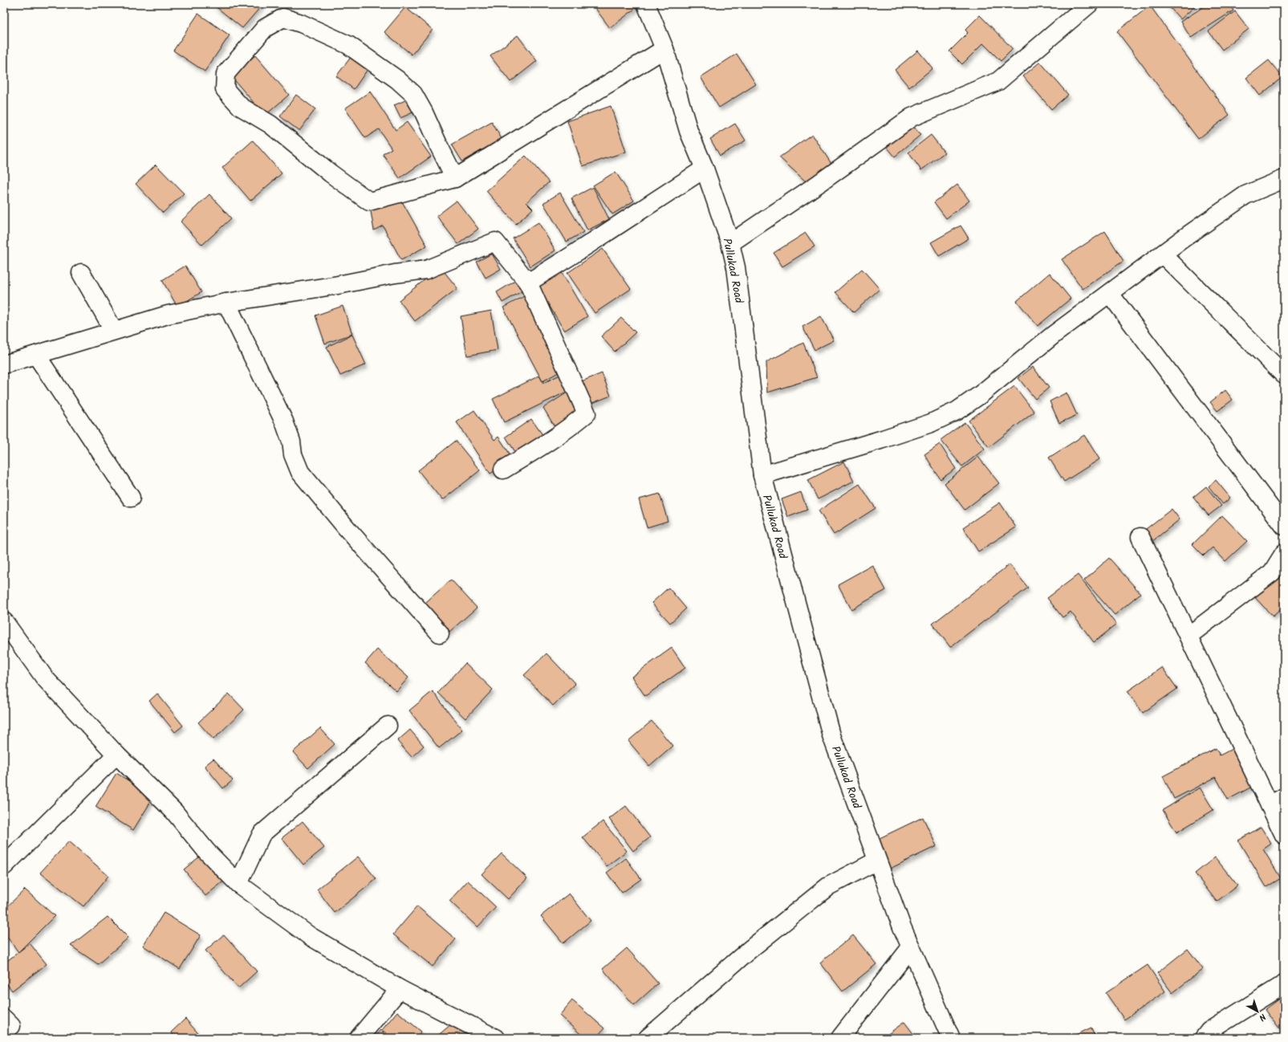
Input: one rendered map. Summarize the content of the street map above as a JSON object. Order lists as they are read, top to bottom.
{
  "streets": {
    "street": ["Pullukad Road"]
  },
  "north": "bottom right"
}
